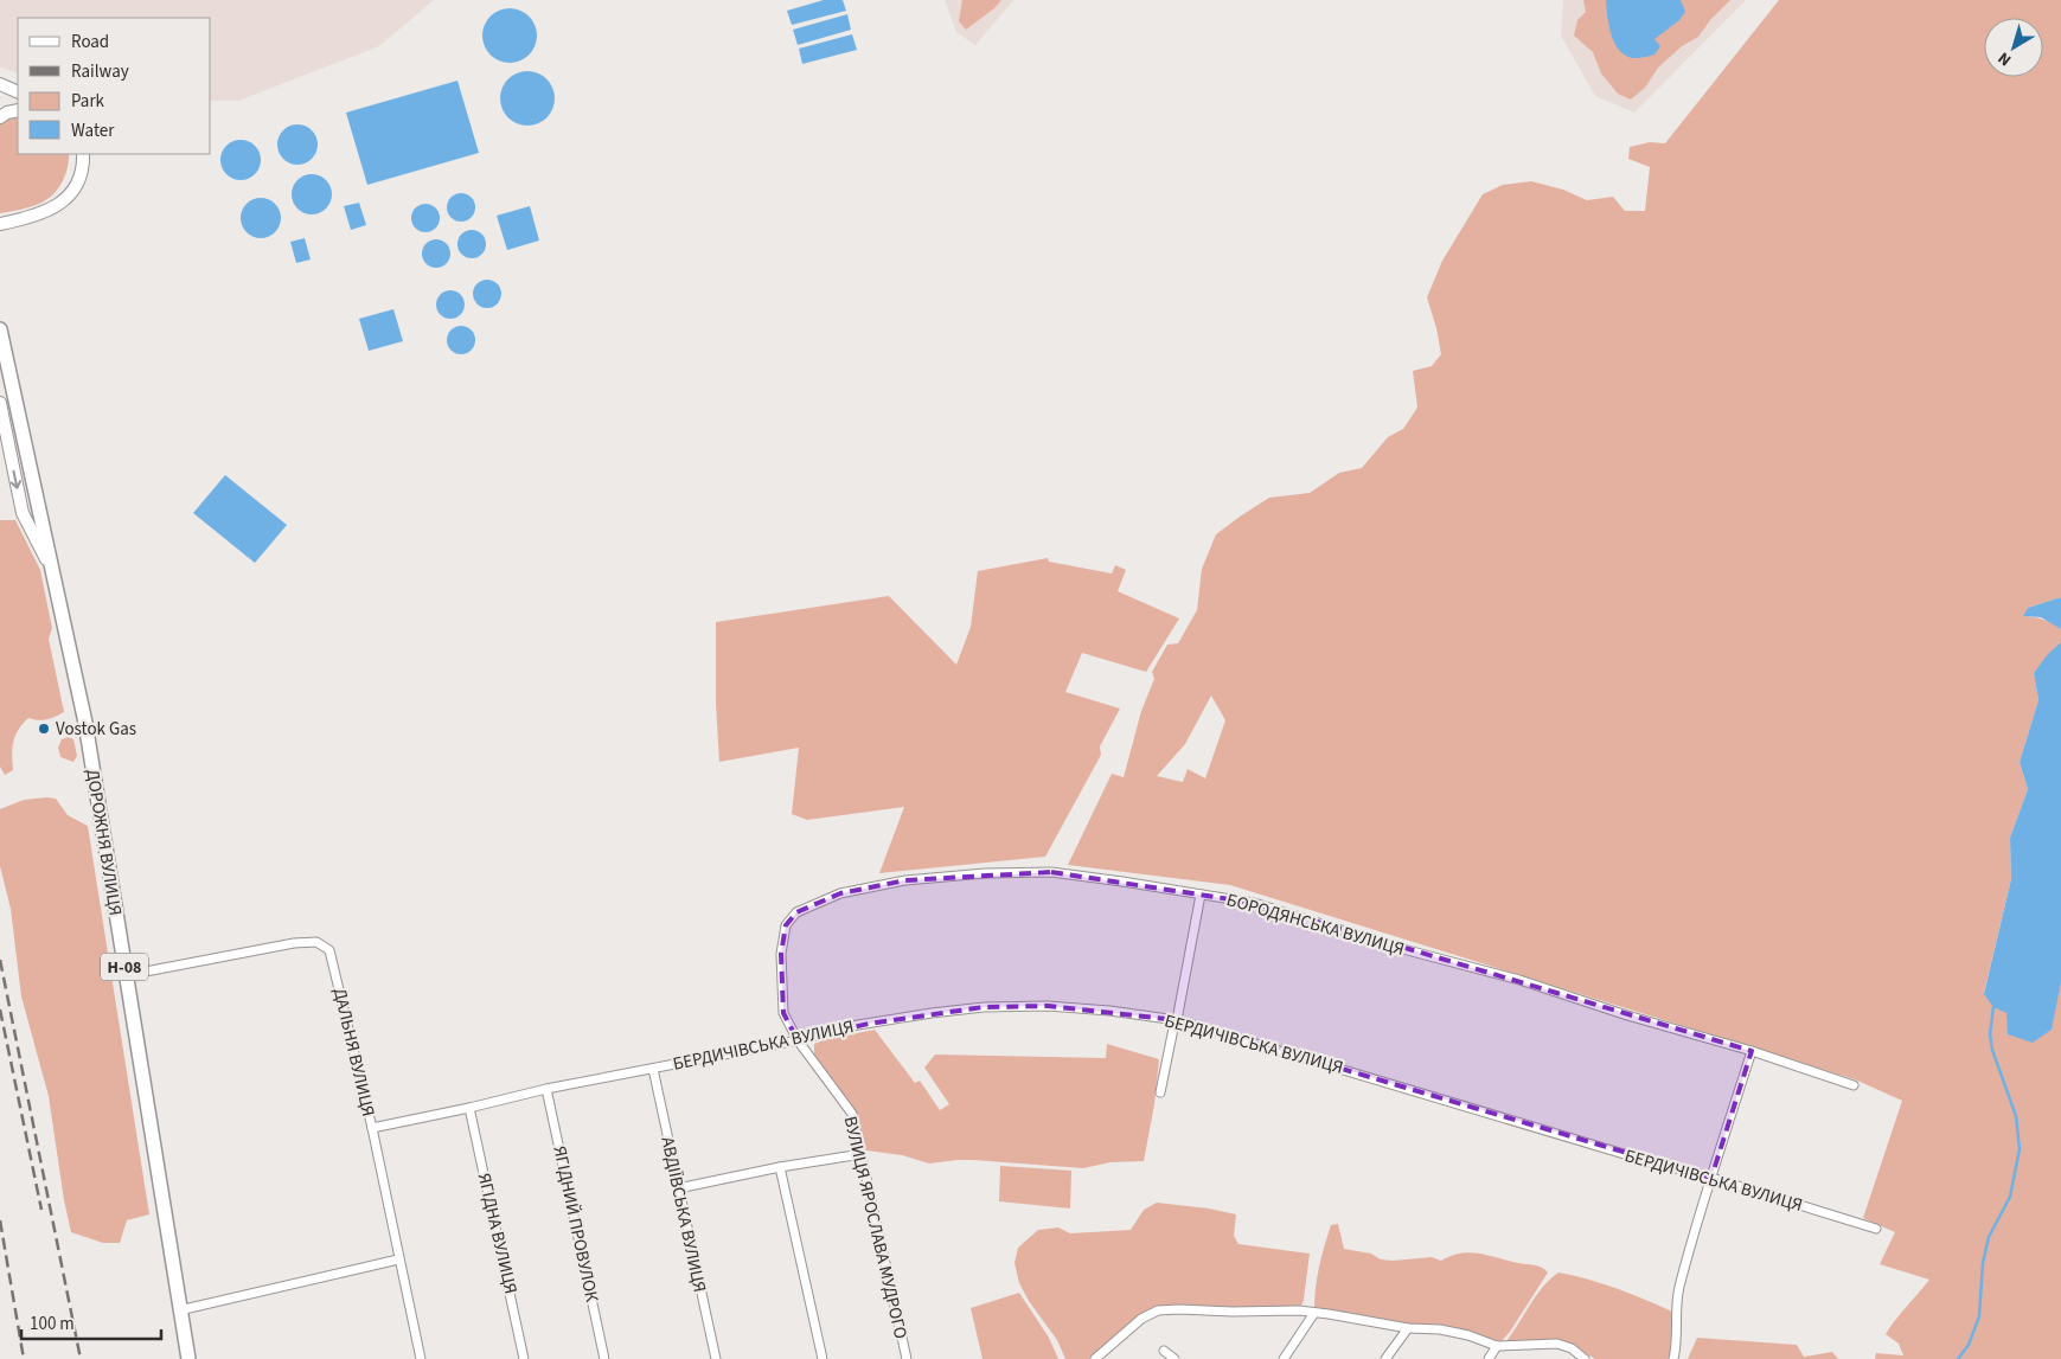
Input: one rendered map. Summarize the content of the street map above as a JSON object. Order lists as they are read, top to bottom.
{
  "streets": {
    "main road": ["ДОРОЖНЯ ВУЛИЦЯ", "Н-08"],
    "street": [
      "БОРОДЯНСЬКА ВУЛИЦЯ",
      "БЕРДИЧІВСЬКА ВУЛИЦЯ",
      "ДАЛЬНЯ ВУЛИЦЯ",
      "АВДІЇВСЬКА ВУЛИЦЯ",
      "ЯГІДНИЙ ПРОВУЛОК",
      "ВУЛИЦЯ ЯРОСЛАВА МУДРОГО",
      "ЯГІДНА ВУЛИЦЯ"
    ]
  },
  "crossings": [
    ["ДОРОЖНЯ ВУЛИЦЯ", "ДАЛЬНЯ ВУЛИЦЯ"],
    ["БОРОДЯНСЬКА ВУЛИЦЯ", "БЕРДИЧІВСЬКА ВУЛИЦЯ"],
    ["БОРОДЯНСЬКА ВУЛИЦЯ", "ВУЛИЦЯ ЯРОСЛАВА МУДРОГО"],
    ["БЕРДИЧІВСЬКА ВУЛИЦЯ", "ДАЛЬНЯ ВУЛИЦЯ"],
    ["БЕРДИЧІВСЬКА ВУЛИЦЯ", "АВДІЇВСЬКА ВУЛИЦЯ"],
    ["БЕРДИЧІВСЬКА ВУЛИЦЯ", "ЯГІДНИЙ ПРОВУЛОК"],
    ["БЕРДИЧІВСЬКА ВУЛИЦЯ", "ВУЛИЦЯ ЯРОСЛАВА МУДРОГО"],
    ["БЕРДИЧІВСЬКА ВУЛИЦЯ", "ЯГІДНА ВУЛИЦЯ"]
  ],
  "places": ["Vostok Gas"],
  "legend": [
    "Road",
    "Railway",
    "Park",
    "Water"
  ],
  "scale_bar": "100 m",
  "north": "bottom left"
}
